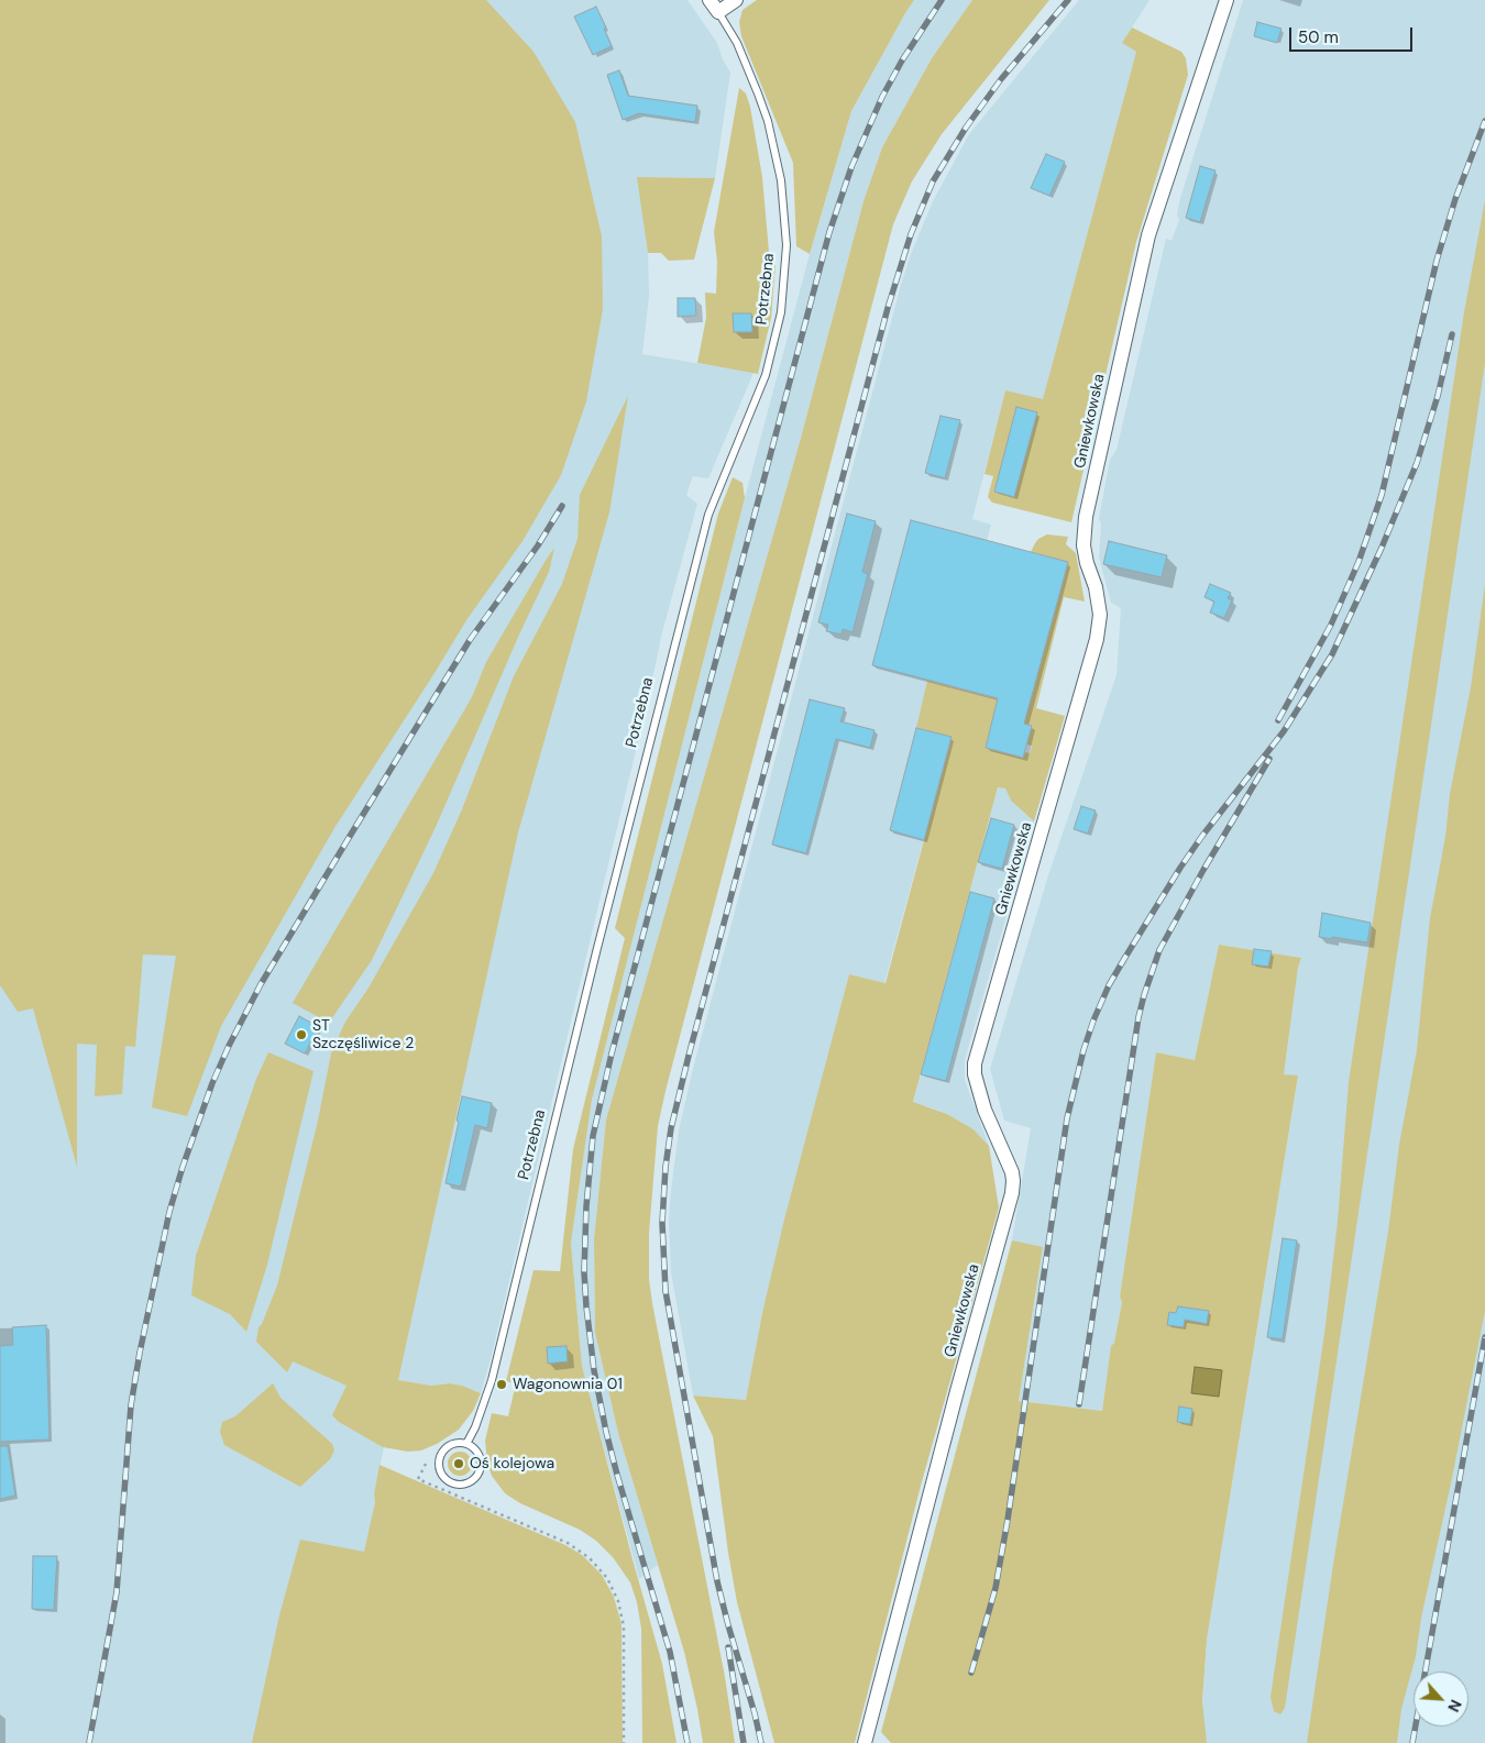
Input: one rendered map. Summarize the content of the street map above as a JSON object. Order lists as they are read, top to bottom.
{
  "streets": {
    "street": ["Potrzebna", "Gniewkowska"]
  },
  "places": ["ST Szczęśliwice 2", "Wagonownia 01", "Oś kolejowa"],
  "scale_bar": "50 m",
  "north": "bottom right"
}
